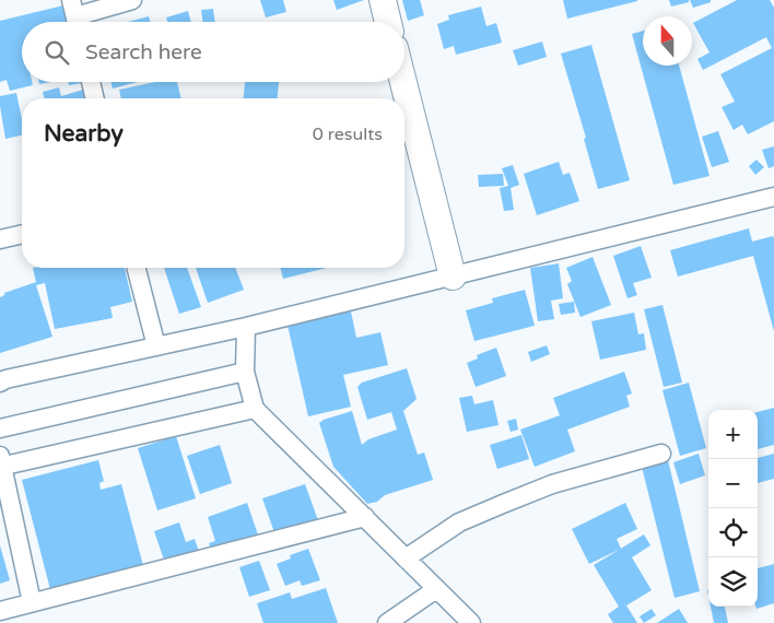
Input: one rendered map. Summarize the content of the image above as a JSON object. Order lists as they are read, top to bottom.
{
  "north": "top",
  "page": {
    "search": "Search here",
    "heading": ["Nearby", "0 results"],
    "map_buttons": ["+", "−"]
  }
}
